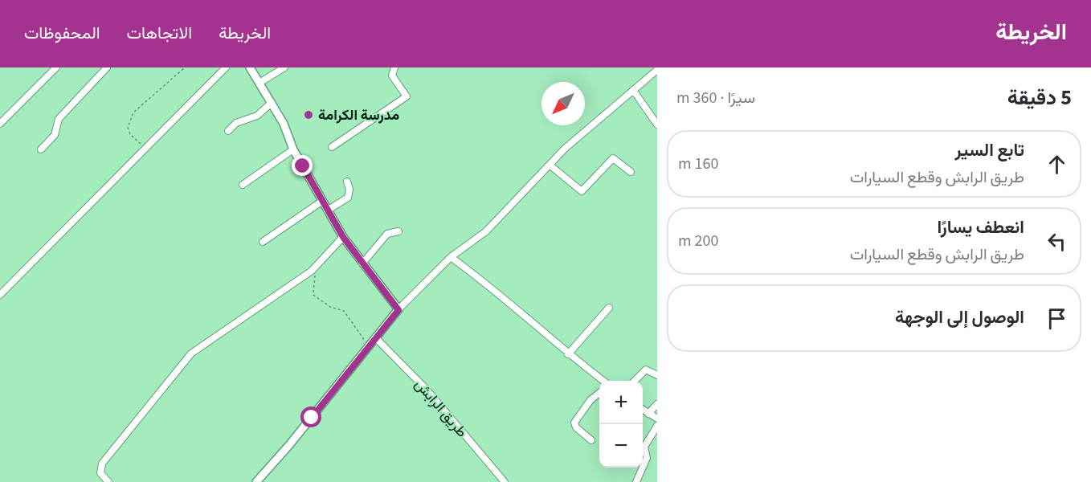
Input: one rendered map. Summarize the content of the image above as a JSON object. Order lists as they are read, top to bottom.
{
  "streets": {
    "street": ["طريق الرابش"]
  },
  "places": ["مدرسة الكرامة"],
  "north": "bottom left",
  "page": {
    "header": "الخريطة",
    "nav": ["الخريطة", "الاتجاهات", "المحفوظات"],
    "heading": ["5 دقيقة", "سيرًا · 360 m"],
    "list": [
      ["تابع السير", "طريق الرابش وقطع السيارات", "160 m"],
      ["انعطف يسارًا", "طريق الرابش وقطع السيارات", "200 m"],
      "الوصول إلى الوجهة"
    ],
    "map_buttons": ["+", "−"]
  }
}
